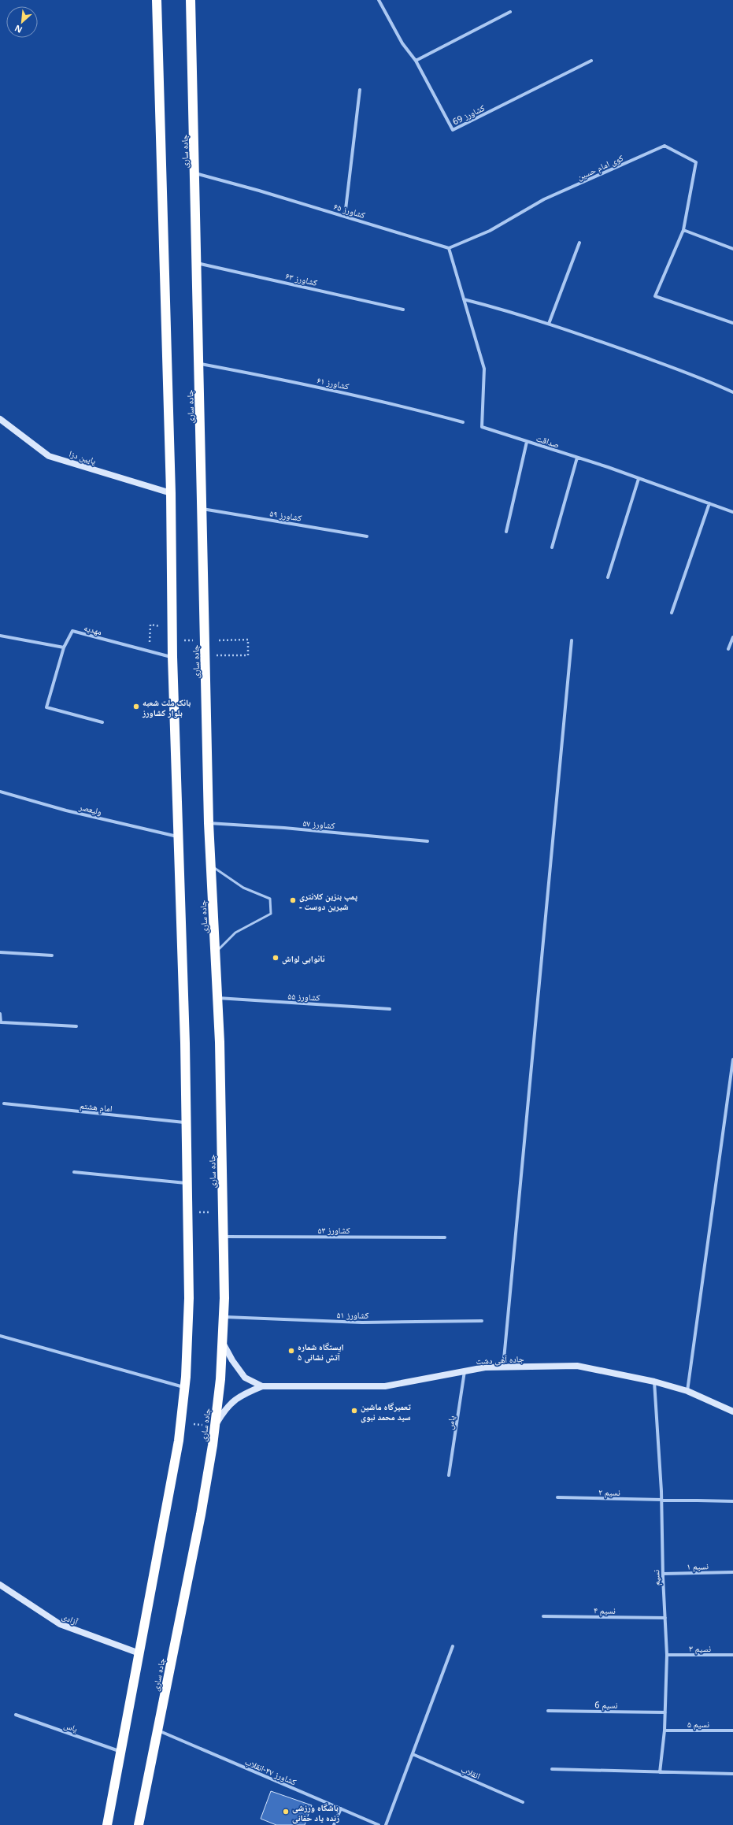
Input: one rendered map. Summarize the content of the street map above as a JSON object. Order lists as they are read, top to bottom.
{
  "streets": {
    "highway": ["جاده ساری"],
    "street": [
      "کشاورز 69",
      "کوی امام حسین",
      "کشاورز ۶۵",
      "کشاورز ۶۳",
      "کشاورز ۶۱",
      "صداقت",
      "پایین دزا",
      "کشاورز ۵۹",
      "مهدیه",
      "ولیعصر",
      "کشاورز ۵۷",
      "کشاورز ۵۵",
      "امام هشتم",
      "کشاورز ۵۳",
      "کشاورز ۵۱",
      "جاده آهی دشت",
      "یاس",
      "نسیم ۲",
      "نسیم ۱",
      "نسیم",
      "نسیم ۴",
      "آزادی",
      "نسیم ۳",
      "نسیم 6",
      "نسیم ۵",
      "کشاورز ۴۷-انقلاب",
      "انقلاب"
    ]
  },
  "crossings": [
    ["جاده ساری", "کشاورز ۶۵"],
    ["جاده ساری", "کشاورز ۶۳"],
    ["جاده ساری", "کشاورز ۶۱"],
    ["جاده ساری", "کشاورز ۵۹"],
    ["جاده ساری", "کشاورز ۵۷"],
    ["جاده ساری", "کشاورز ۵۵"],
    ["جاده ساری", "کشاورز ۵۳"],
    ["جاده ساری", "کشاورز ۵۱"],
    ["جاده ساری", "کشاورز ۴۷-انقلاب"],
    ["کوی امام حسین", "کشاورز ۶۵"],
    ["جاده آهی دشت", "یاس"],
    ["جاده آهی دشت", "نسیم"],
    ["نسیم ۲", "نسیم"],
    ["نسیم ۱", "نسیم"],
    ["نسیم", "نسیم ۴"],
    ["نسیم", "نسیم ۳"],
    ["نسیم", "نسیم 6"],
    ["نسیم", "نسیم ۵"]
  ],
  "places": [
    "بانک ملت شعبه بلوار کشاورز",
    "پمپ بنزین کلانتری - شیرین دوست",
    "نانوایی لواش",
    "ایستگاه شماره ۵ آتش نشانی",
    "تعمیرگاه ماشین سید محمد نبوی",
    "باشگاه ورزشی زنده یاد حقانی"
  ],
  "north": "bottom left"
}
